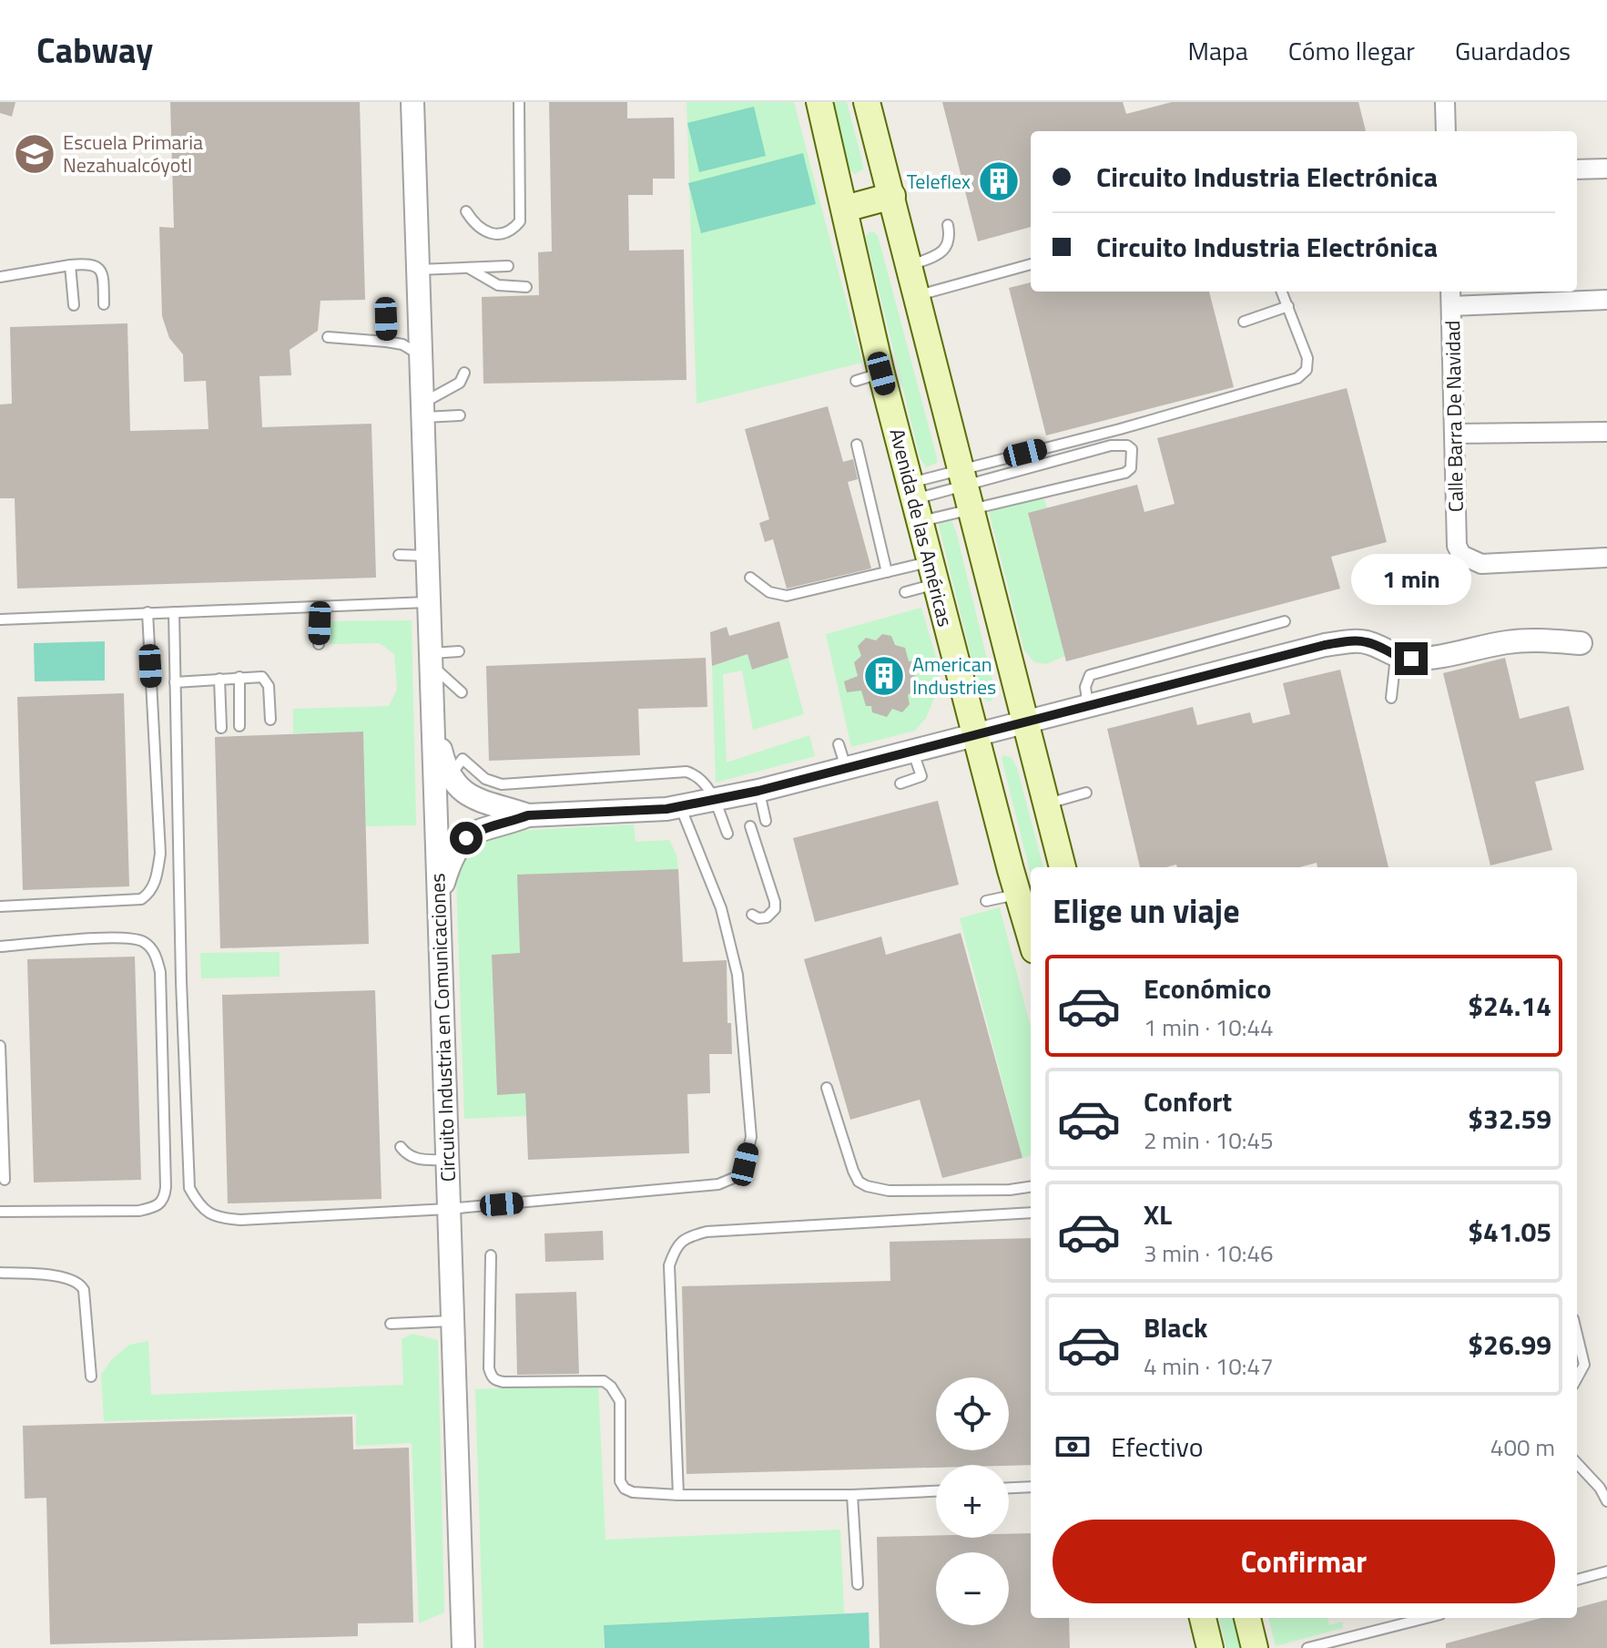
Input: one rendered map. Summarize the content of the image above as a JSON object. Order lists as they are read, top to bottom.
{
  "streets": {
    "main road": ["Avenida de las Américas"],
    "street": ["Calle Barra De Navidad", "Circuito Industria en Comunicaciones"]
  },
  "places": {
    "school or university": ["Escuela Primaria Nezahualcóyotl"],
    "building": ["Teleflex", "American Industries"]
  },
  "page": {
    "header": "Cabway",
    "nav": ["Mapa", "Cómo llegar", "Guardados"],
    "banner": ["Circuito Industria Electrónica", "Circuito Industria Electrónica"],
    "bubble": "1 min",
    "heading": "Elige un viaje",
    "list": [
      {
        "name": "Económico",
        "note": "1 min · 10:44",
        "value": "$24.14"
      },
      {
        "name": "Confort",
        "note": "2 min · 10:45",
        "value": "$32.59"
      },
      {
        "name": "XL",
        "note": "3 min · 10:46",
        "value": "$41.05"
      },
      {
        "name": "Black",
        "note": "4 min · 10:47",
        "value": "$26.99"
      }
    ],
    "map_buttons": ["+", "−"],
    "pay": ["Efectivo", "400 m"],
    "buttons": "Confirmar"
  }
}
